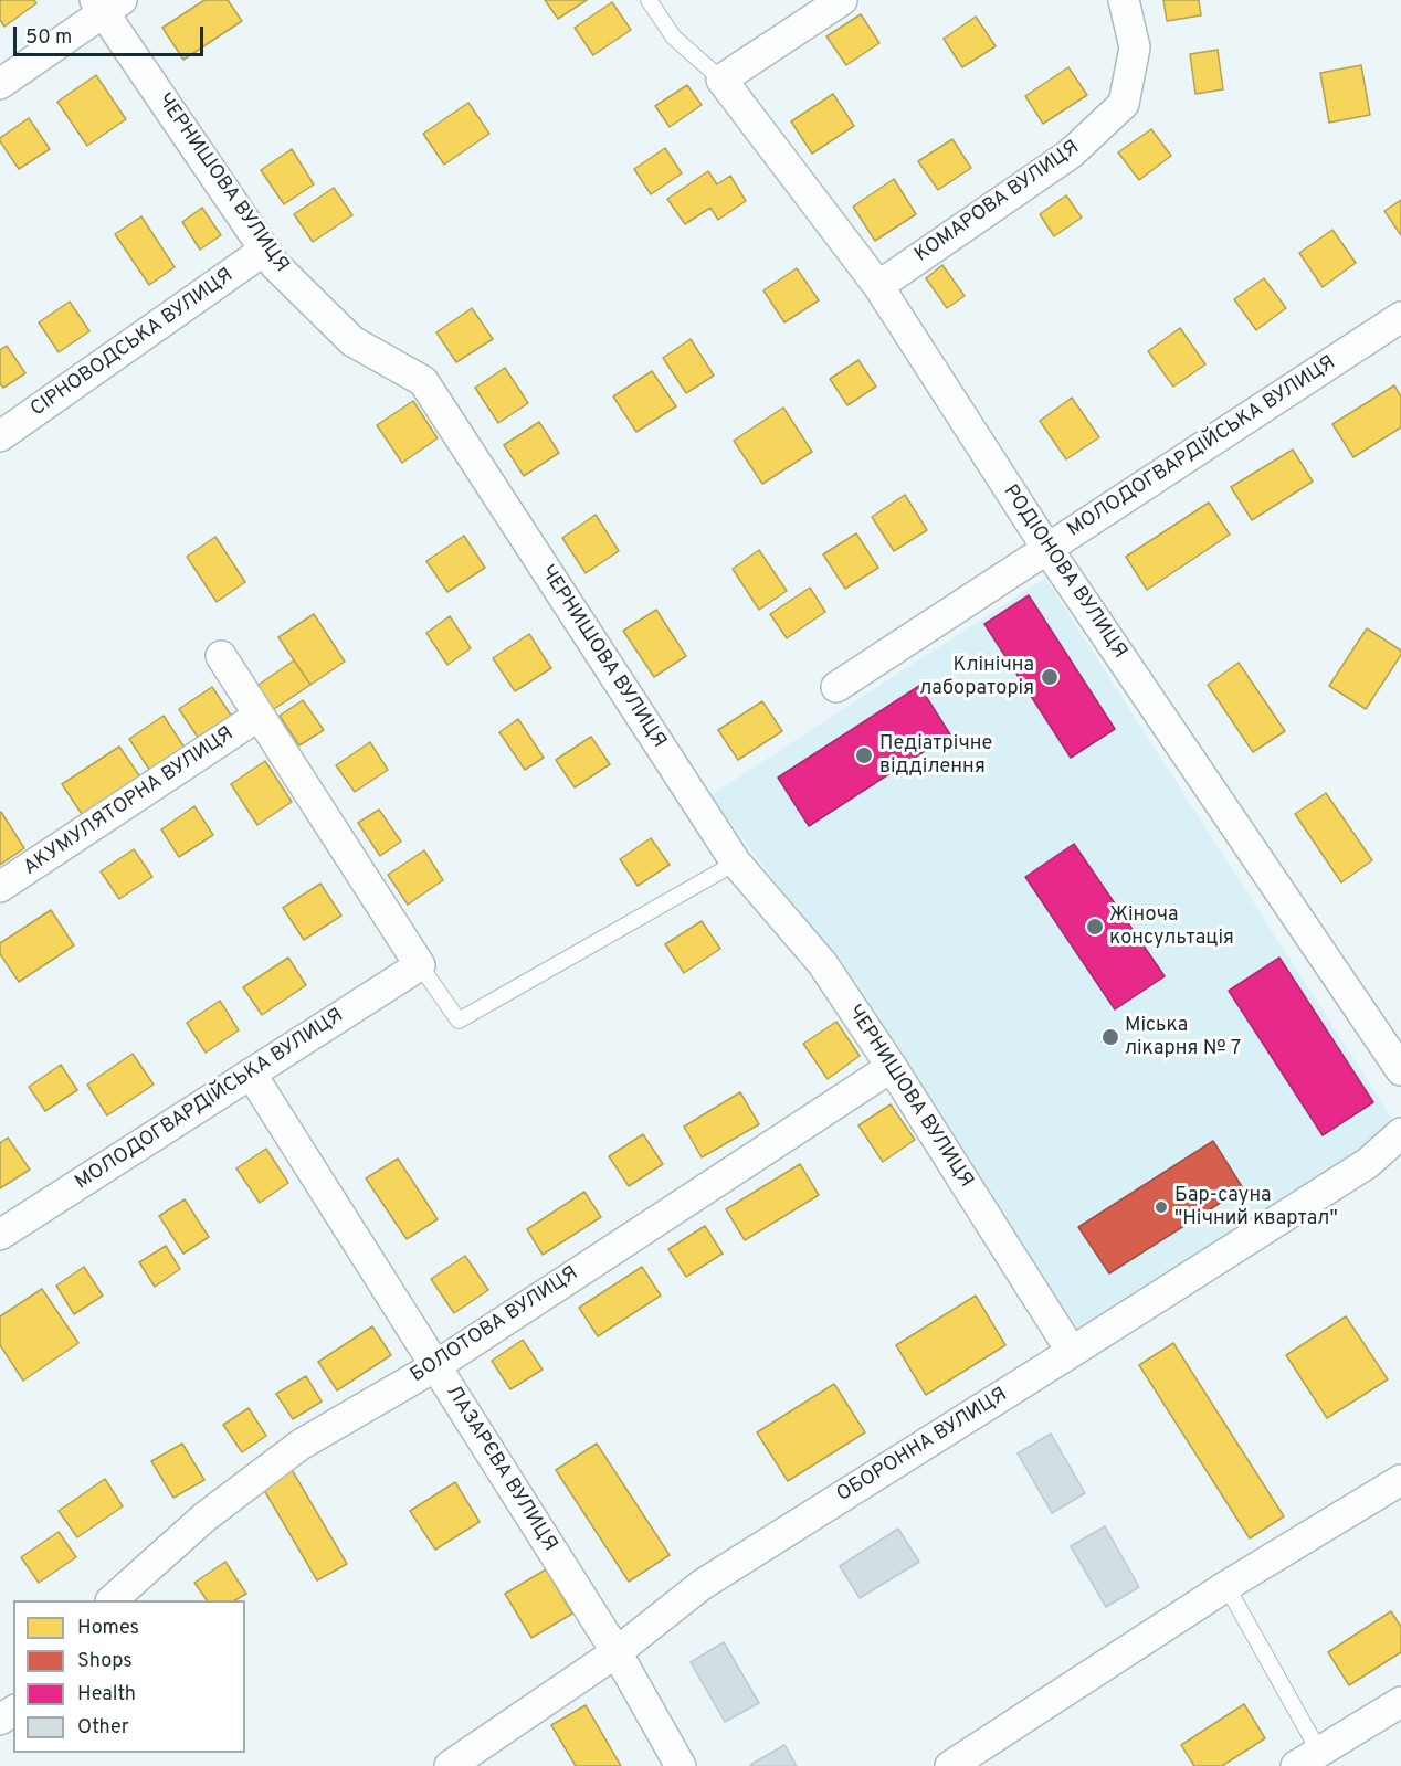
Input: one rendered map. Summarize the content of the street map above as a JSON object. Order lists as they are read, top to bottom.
{
  "streets": {
    "street": [
      "ЧЕРНИШОВА ВУЛИЦЯ",
      "КОМАРОВА ВУЛИЦЯ",
      "СІРНОВОДСЬКА ВУЛИЦЯ",
      "МОЛОДОГВАРДІЙСЬКА ВУЛИЦЯ",
      "РОДІОНОВА ВУЛИЦЯ",
      "АКУМУЛЯТОРНА ВУЛИЦЯ",
      "БОЛОТОВА ВУЛИЦЯ",
      "ОБОРОННА ВУЛИЦЯ",
      "ЛАЗАРЄВА ВУЛИЦЯ"
    ]
  },
  "crossings": [
    ["ЧЕРНИШОВА ВУЛИЦЯ", "СІРНОВОДСЬКА ВУЛИЦЯ"],
    ["ЧЕРНИШОВА ВУЛИЦЯ", "БОЛОТОВА ВУЛИЦЯ"],
    ["ЧЕРНИШОВА ВУЛИЦЯ", "ОБОРОННА ВУЛИЦЯ"],
    ["КОМАРОВА ВУЛИЦЯ", "РОДІОНОВА ВУЛИЦЯ"],
    ["МОЛОДОГВАРДІЙСЬКА ВУЛИЦЯ", "РОДІОНОВА ВУЛИЦЯ"],
    ["МОЛОДОГВАРДІЙСЬКА ВУЛИЦЯ", "ЛАЗАРЄВА ВУЛИЦЯ"],
    ["БОЛОТОВА ВУЛИЦЯ", "ЛАЗАРЄВА ВУЛИЦЯ"],
    ["ОБОРОННА ВУЛИЦЯ", "ЛАЗАРЄВА ВУЛИЦЯ"]
  ],
  "places": [
    "Клінічна лабораторія",
    "Педіатрічне відділення",
    "Жіноча консультація",
    "Міська лікарня № 7",
    "Бар-сауна \"Нічний квартал\""
  ],
  "legend": [
    "Homes",
    "Shops",
    "Health",
    "Other"
  ],
  "scale_bar": "50 m"
}
